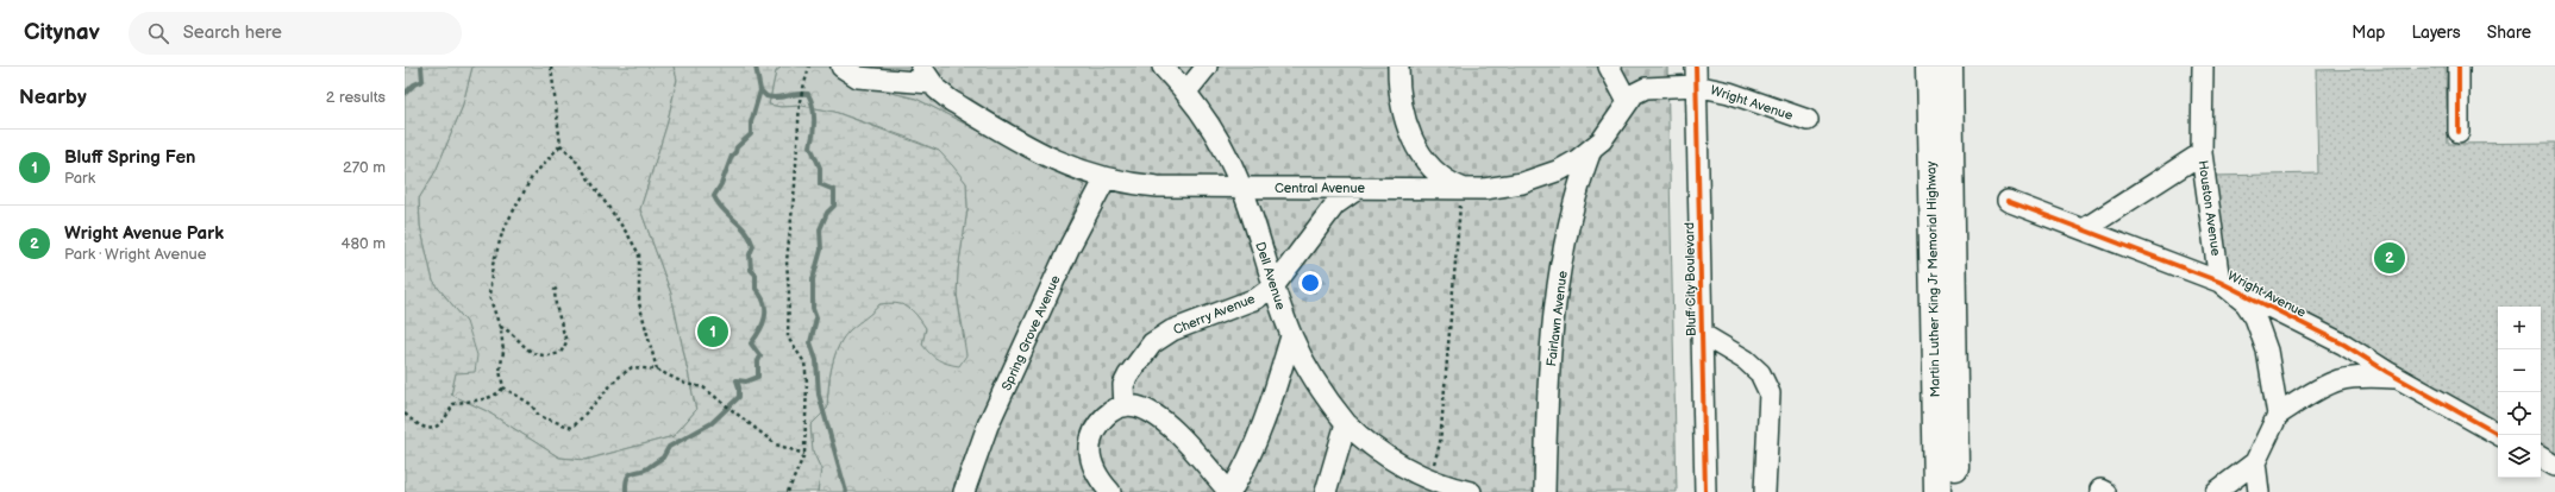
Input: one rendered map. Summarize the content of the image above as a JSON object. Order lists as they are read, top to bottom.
{
  "streets": {
    "highway": ["Martin Luther King Jr Memorial Highway"],
    "street": [
      "Wright Avenue",
      "Central Avenue",
      "Houston Avenue",
      "Dell Avenue",
      "Bluff City Boulevard",
      "Cherry Avenue",
      "Fairlawn Avenue",
      "Spring Grove Avenue"
    ]
  },
  "crossings": [
    ["Wright Avenue", "Central Avenue"],
    ["Wright Avenue", "Houston Avenue"],
    ["Wright Avenue", "Bluff City Boulevard"],
    ["Central Avenue", "Dell Avenue"],
    ["Central Avenue", "Bluff City Boulevard"],
    ["Central Avenue", "Cherry Avenue"],
    ["Central Avenue", "Fairlawn Avenue"],
    ["Central Avenue", "Spring Grove Avenue"],
    ["Dell Avenue", "Cherry Avenue"]
  ],
  "page": {
    "header": "Citynav",
    "search": "Search here",
    "nav": ["Map", "Layers", "Share"],
    "heading": ["Nearby", "2 results"],
    "list": [
      {
        "mark": "1",
        "name": "Bluff Spring Fen",
        "note": "Park",
        "value": "270 m"
      },
      {
        "mark": "2",
        "name": "Wright Avenue Park",
        "note": "Park · Wright Avenue",
        "value": "480 m"
      }
    ],
    "pins": ["2", "1"],
    "map_buttons": ["+", "−"]
  }
}
